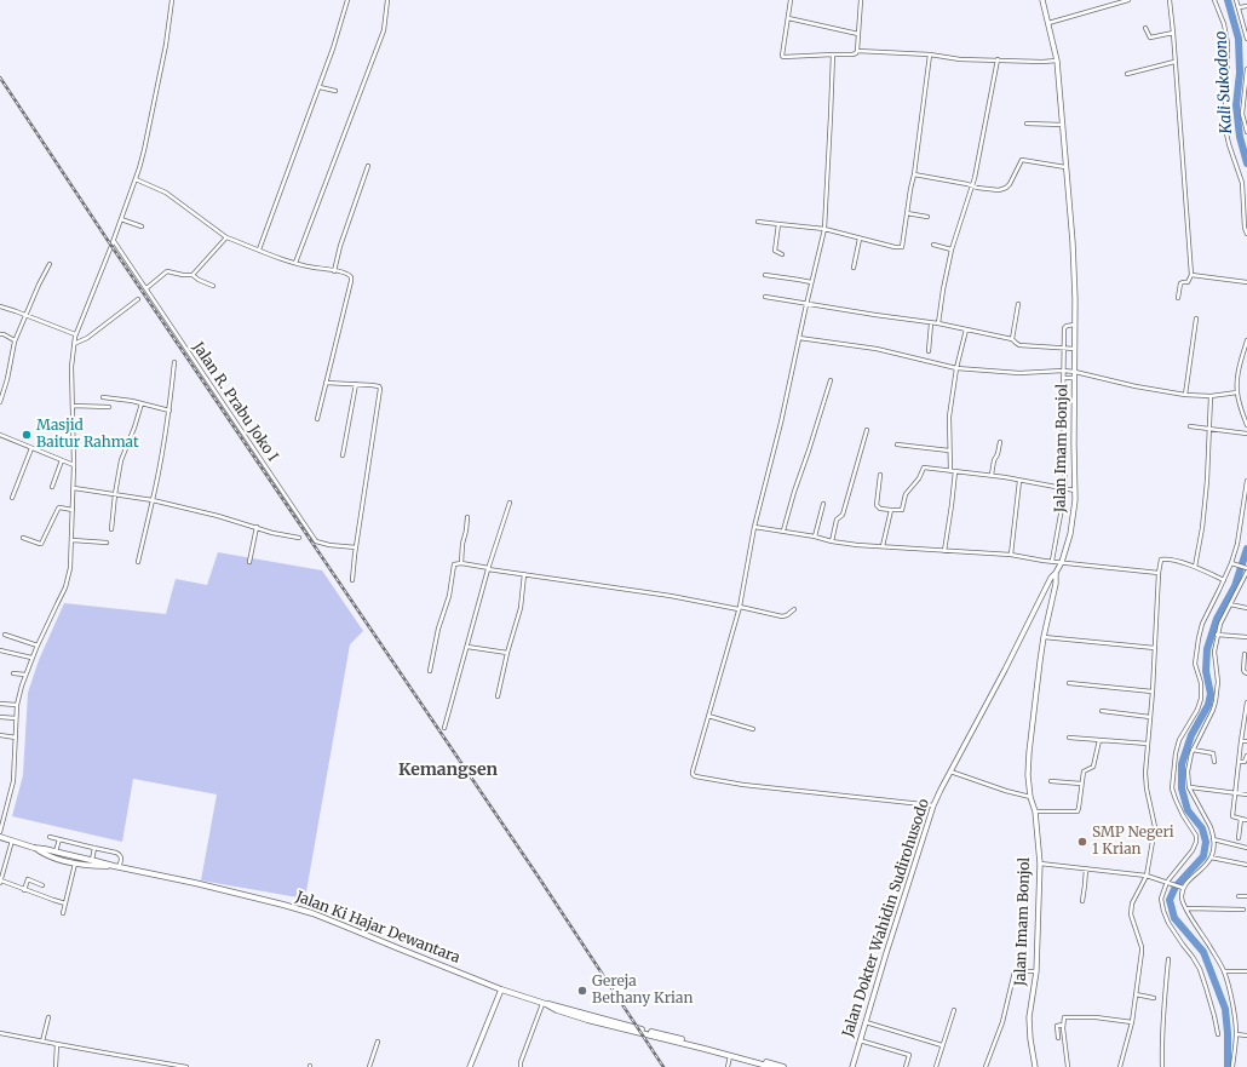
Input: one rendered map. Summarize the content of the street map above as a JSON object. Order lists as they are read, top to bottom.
{
  "streets": {
    "main road": ["Jalan Imam Bonjol", "Jalan Dokter Wahidin Sudirohusodo", "Jalan Ki Hajar Dewantara"],
    "street": ["Jalan R. Prabu Joko I"]
  },
  "crossings": [
    ["Jalan Imam Bonjol", "Jalan Dokter Wahidin Sudirohusodo"]
  ],
  "districts": ["Kemangsen"],
  "water": ["Kali Sukodono"],
  "places": ["Masjid Baitur Rahmat", "SMP Negeri 1 Krian", "Gereja Bethany Krian"]
}
